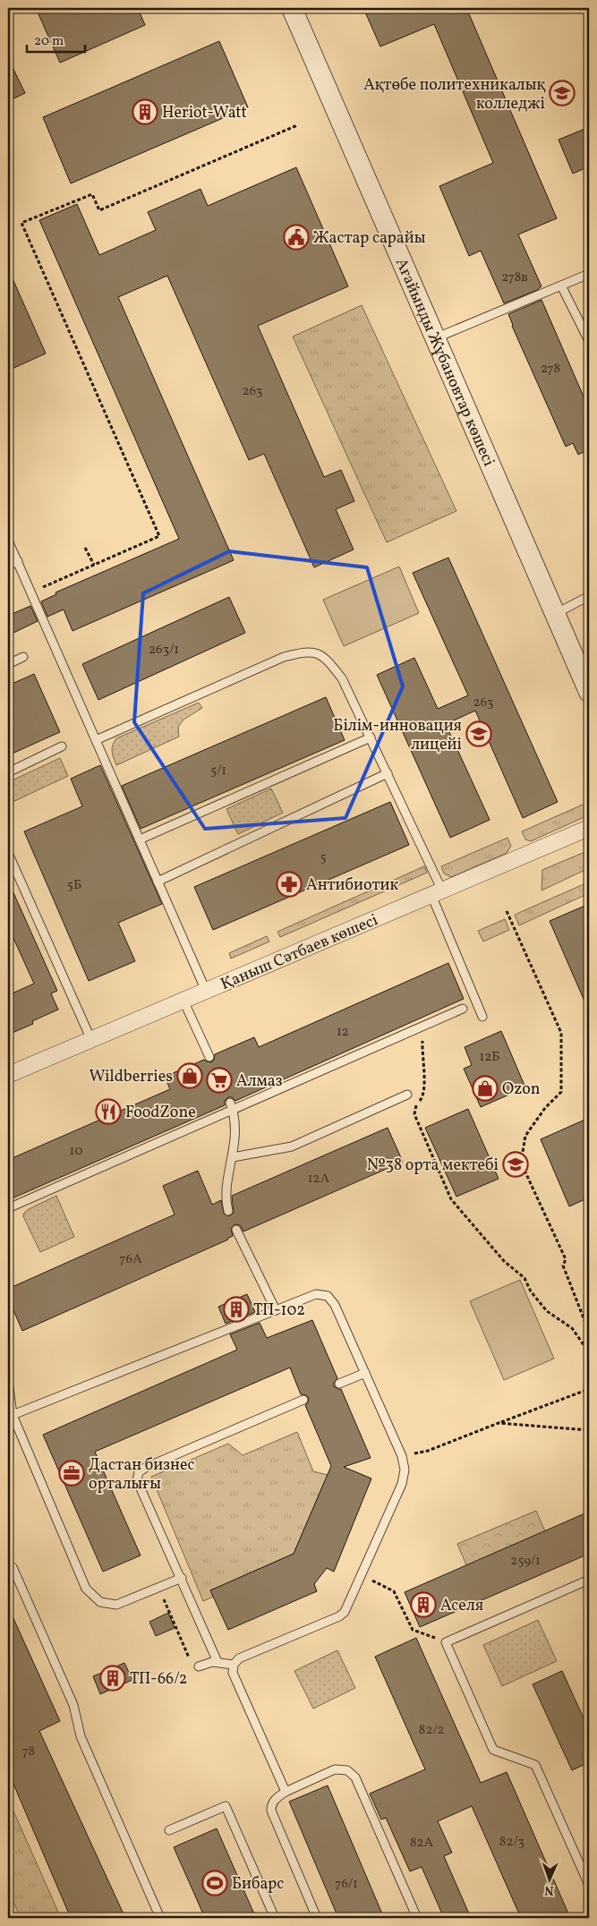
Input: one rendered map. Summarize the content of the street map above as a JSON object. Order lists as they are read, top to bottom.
{
  "streets": {
    "street": ["Ағайынды Жұбановтар көшесі", "Қаныш Сәтбаев көшесі"]
  },
  "places": {
    "school or university": ["Ақтөбе политехникалық колледжі", "Білім-инновация лицейі", "№38 орта мектебі"],
    "building": [
      "Heriot-Watt",
      "ТП-102",
      "Аселя",
      "ТП-66/2"
    ],
    "public building": ["Жастар сарайы"],
    "pharmacy": ["Антибиотик"],
    "shop": ["Wildberries", "Ozon"],
    "supermarket": ["Алмаз"],
    "restaurant": ["FoodZone"],
    "office": ["Дастан бизнес орталығы"],
    "sports": ["Бибарс"]
  },
  "house_numbers": [
    "278в",
    "278",
    "263",
    "263/1",
    "263",
    "5/1",
    "5",
    "5Б",
    "12",
    "12Б",
    "10",
    "12А",
    "76А",
    "259/1",
    "82/2",
    "78",
    "82/3",
    "82А",
    "76/1"
  ],
  "scale_bar": "20 m",
  "north": "bottom"
}
